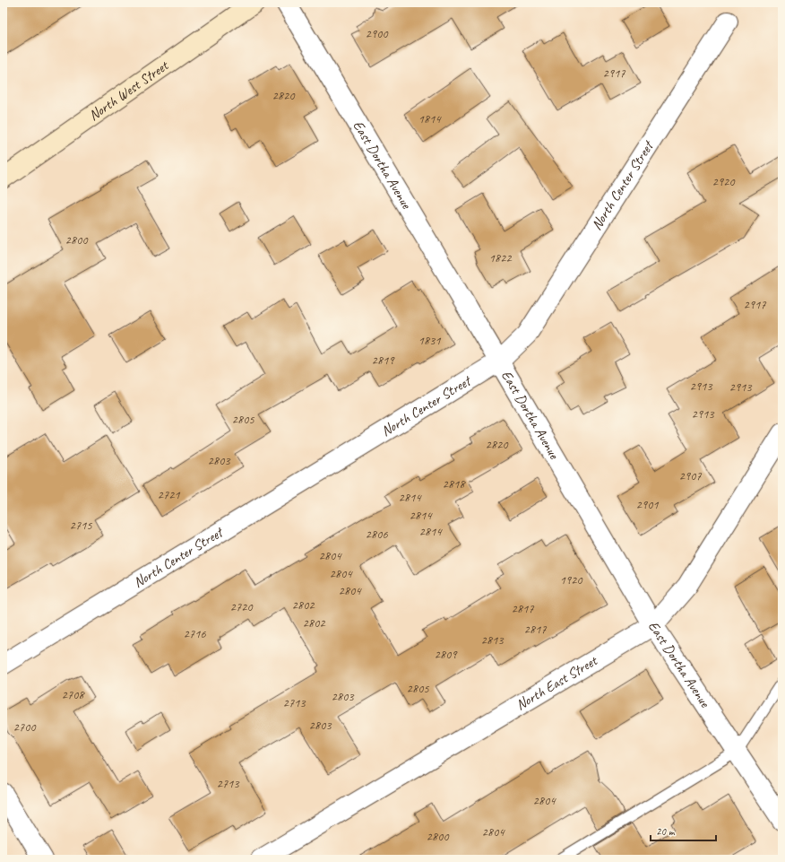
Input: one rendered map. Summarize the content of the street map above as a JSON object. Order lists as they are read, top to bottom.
{
  "streets": {
    "street": [
      "North West Street",
      "East Dortha Avenue",
      "North Center Street",
      "North East Street"
    ]
  },
  "crossings": [
    ["East Dortha Avenue", "North Center Street"],
    ["East Dortha Avenue", "North East Street"]
  ],
  "house_numbers": [
    "2900",
    "2917",
    "2820",
    "1814",
    "2920",
    "2800",
    "1822",
    "2917",
    "1831",
    "2819",
    "2913",
    "2913",
    "2913",
    "2805",
    "2820",
    "2803",
    "2907",
    "2818",
    "2721",
    "2814",
    "2901",
    "2814",
    "2715",
    "2814",
    "2806",
    "2804",
    "2804",
    "1920",
    "2804",
    "2802",
    "2720",
    "2817",
    "2802",
    "2817",
    "2716",
    "2813",
    "2809",
    "2805",
    "2708",
    "2803",
    "2713",
    "2803",
    "2700",
    "2713",
    "2804",
    "2804",
    "2800"
  ],
  "scale_bar": "20 m"
}
